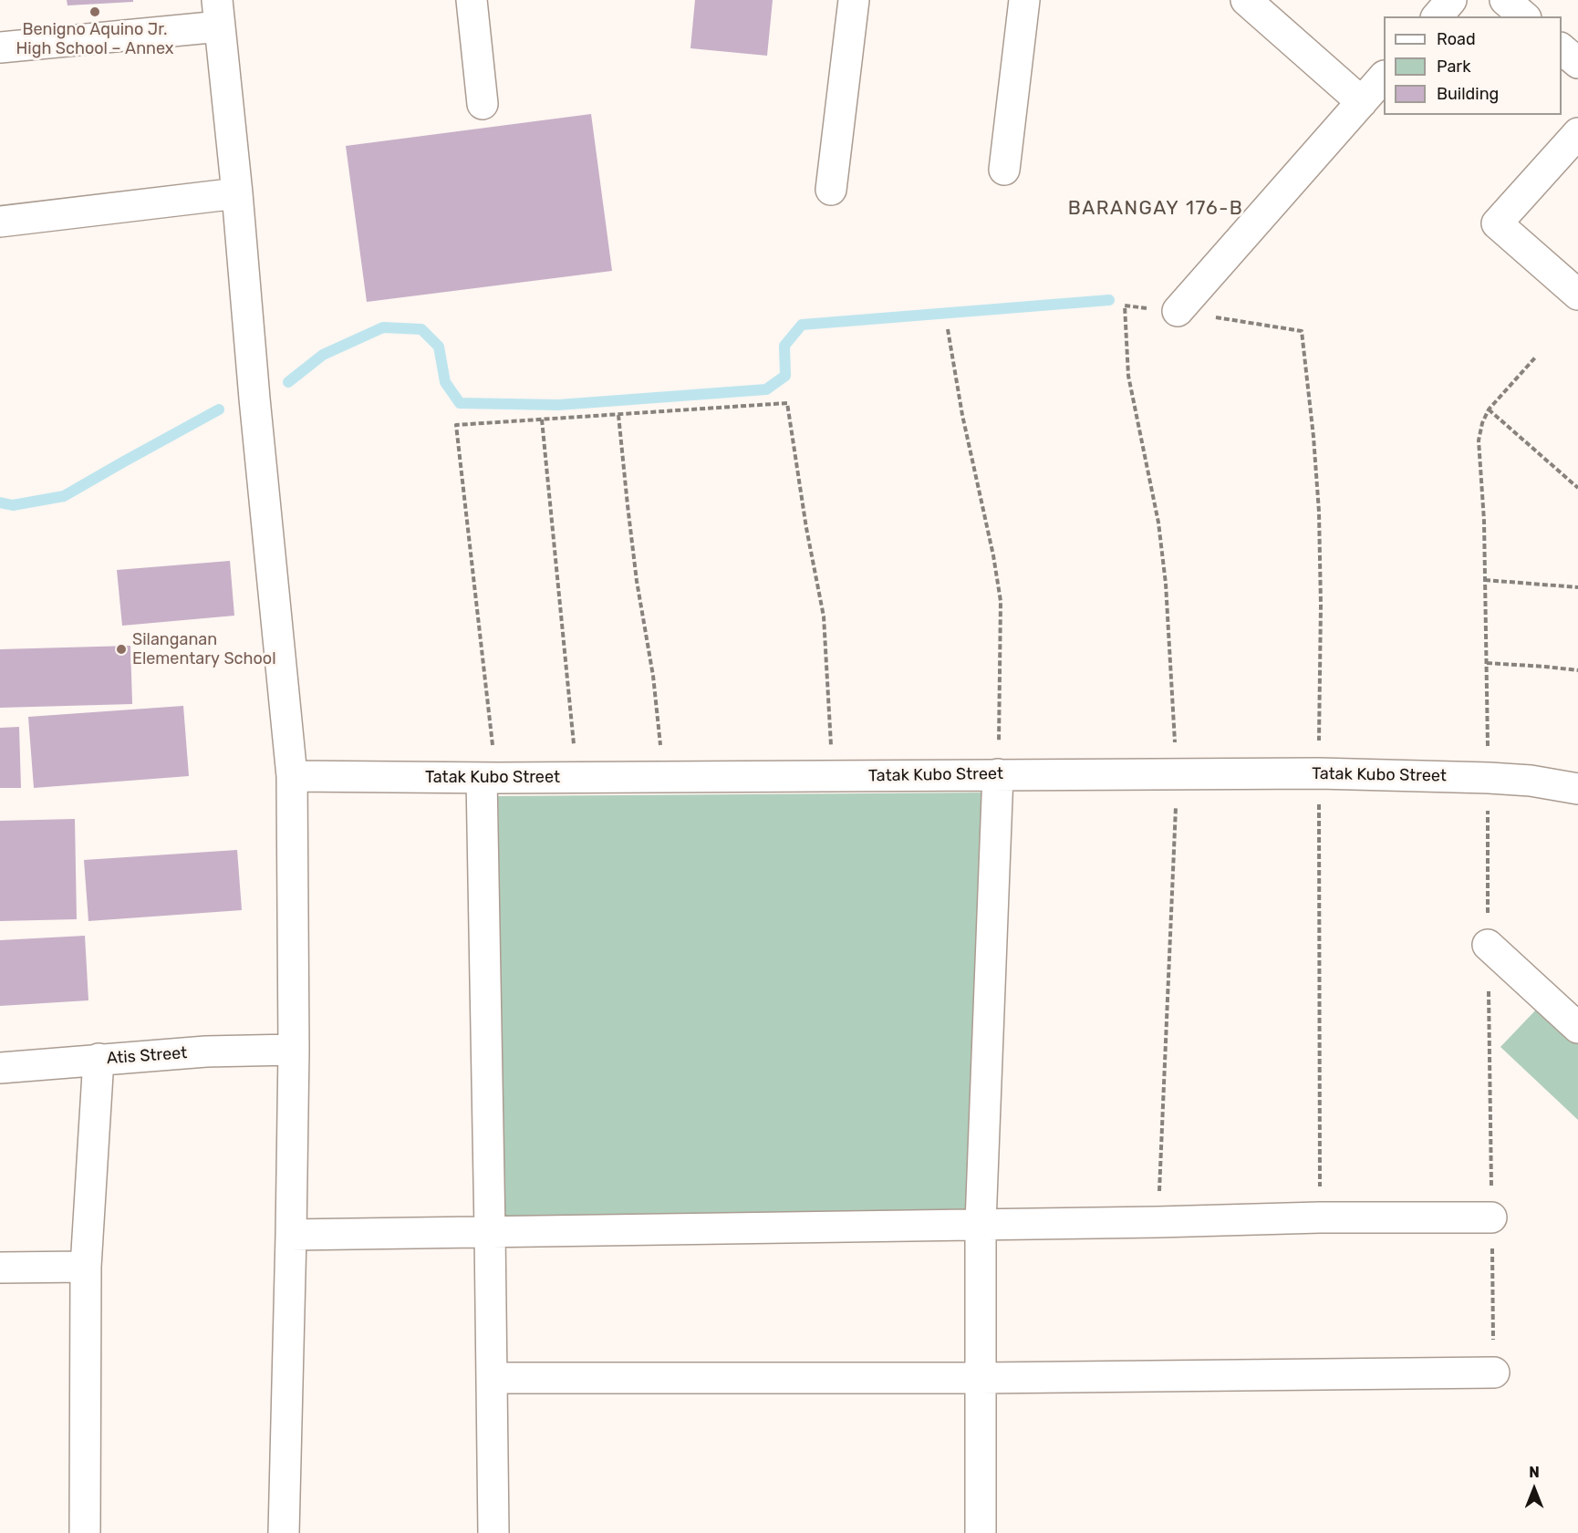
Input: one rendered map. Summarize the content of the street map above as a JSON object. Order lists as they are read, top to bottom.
{
  "streets": {
    "street": ["Tatak Kubo Street", "Atis Street"]
  },
  "districts": ["BARANGAY 176-B"],
  "places": ["Benigno Aquino Jr. High School – Annex", "Silanganan Elementary School"],
  "legend": ["Road", "Park", "Building"],
  "north": "top"
}
